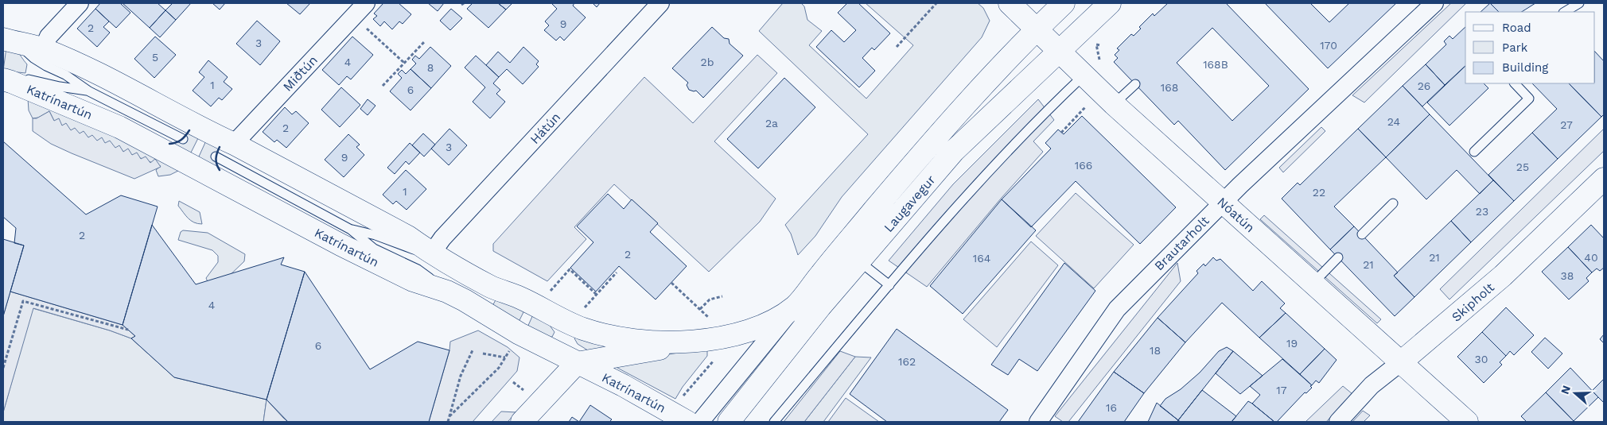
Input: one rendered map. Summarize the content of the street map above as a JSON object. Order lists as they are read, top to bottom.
{
  "streets": {
    "main road": [
      "Katrínartún",
      "Laugavegur",
      "Nóatún",
      "Skipholt"
    ],
    "street": ["Miðtún", "Hátún", "Brautarholt"]
  },
  "crossings": [
    ["Laugavegur", "Nóatún"],
    ["Nóatún", "Brautarholt"],
    ["Nóatún", "Skipholt"]
  ],
  "house_numbers": [
    "9",
    "2",
    "3",
    "170",
    "5",
    "4",
    "2b",
    "168B",
    "8",
    "1",
    "26",
    "168",
    "6",
    "24",
    "2a",
    "27",
    "2",
    "3",
    "9",
    "166",
    "25",
    "1",
    "22",
    "23",
    "2",
    "2",
    "21",
    "40",
    "164",
    "21",
    "38",
    "4",
    "19",
    "6",
    "18",
    "30",
    "162",
    "17",
    "16"
  ],
  "legend": ["Road", "Park", "Building"],
  "north": "left"
}
